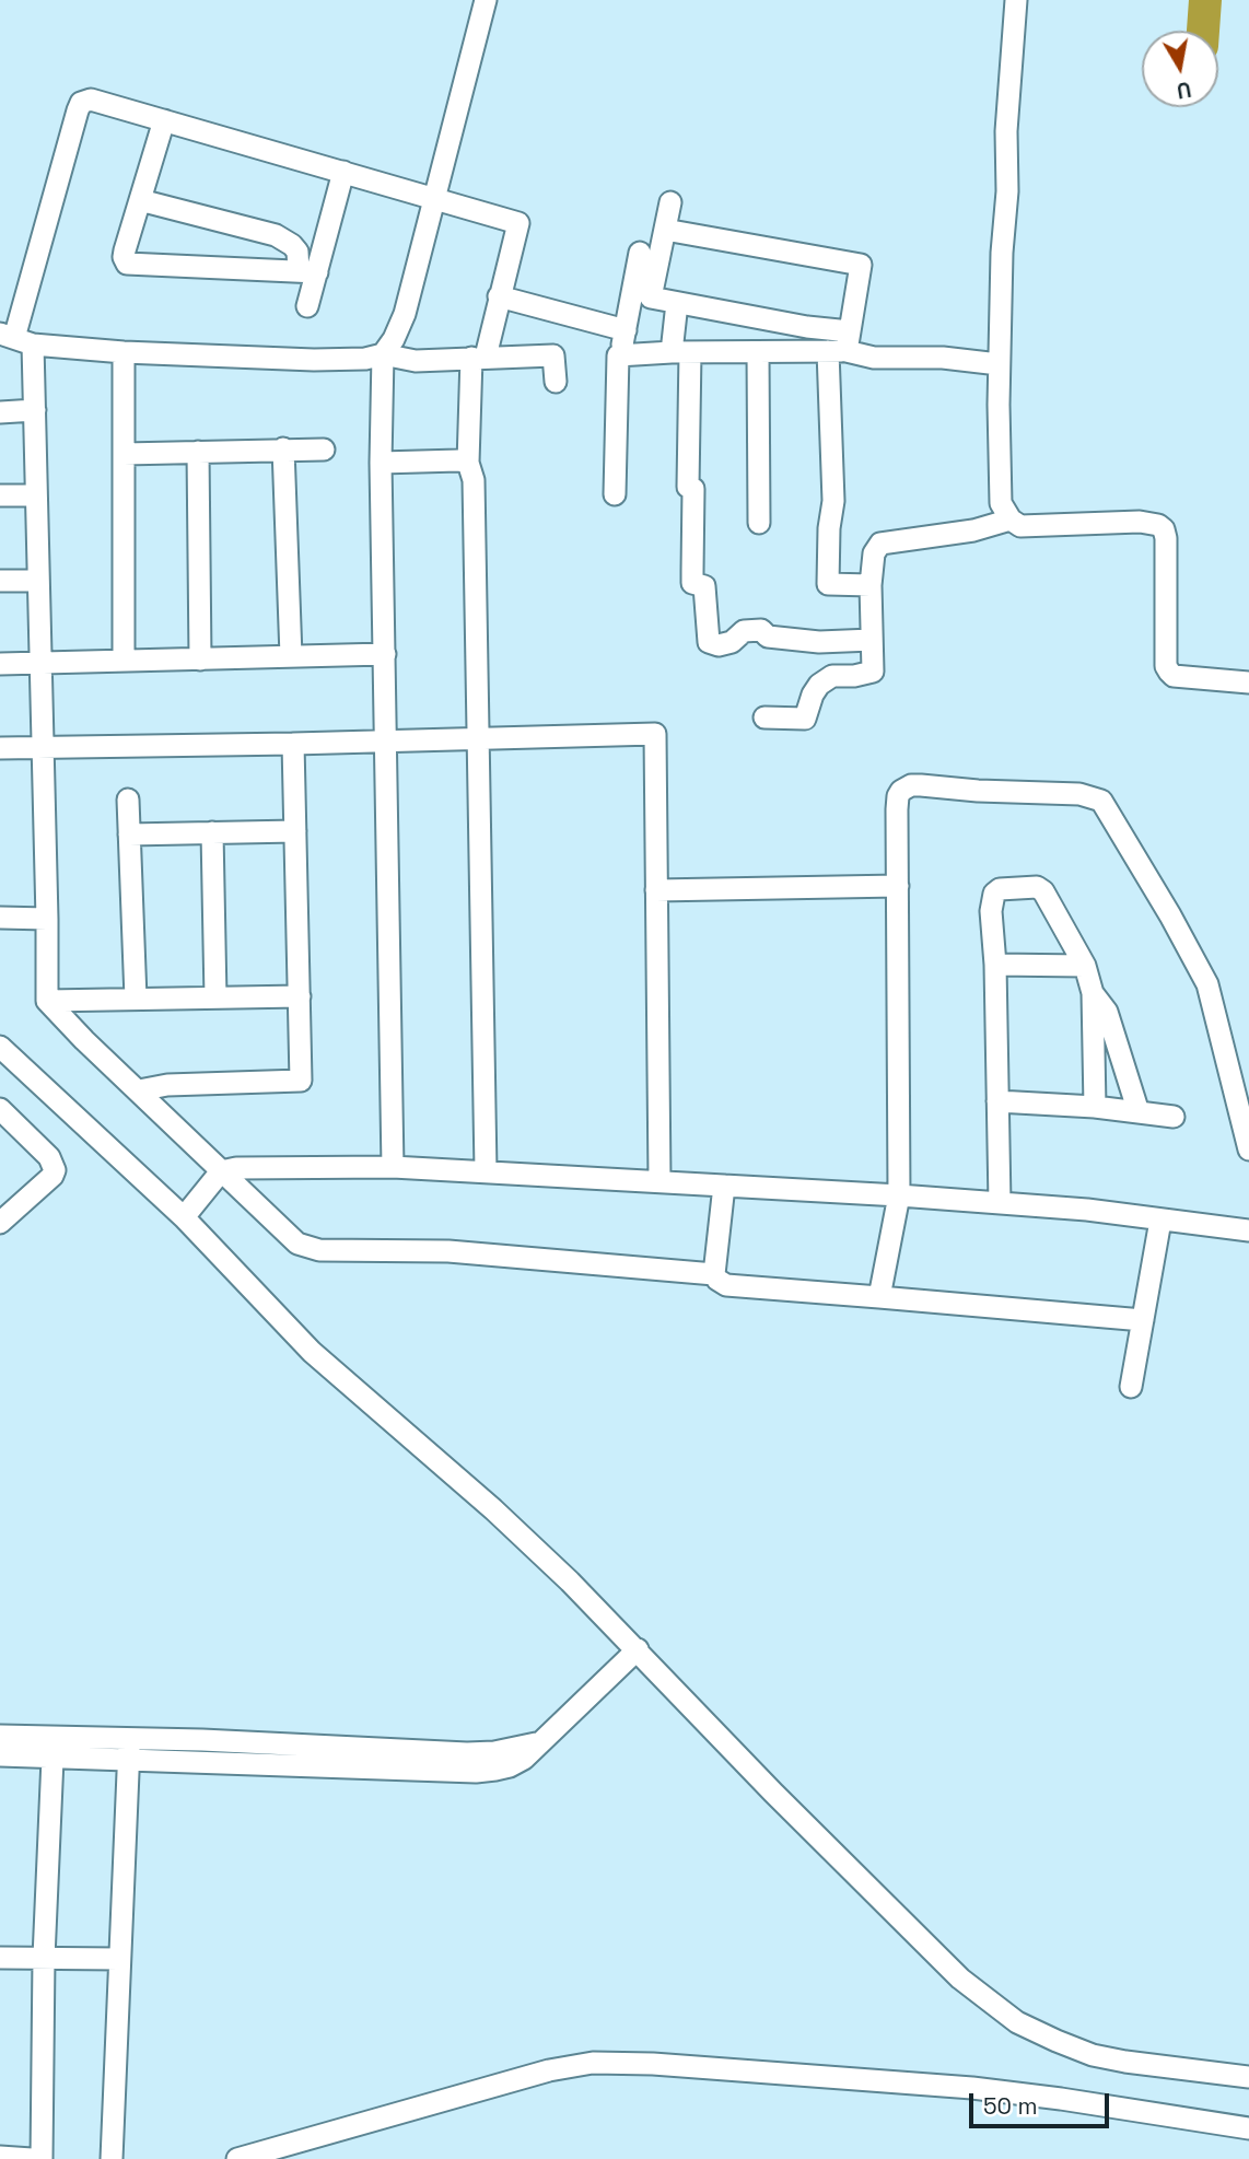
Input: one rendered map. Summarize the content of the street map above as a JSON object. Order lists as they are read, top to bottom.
{
  "scale_bar": "50 m",
  "north": "bottom"
}
